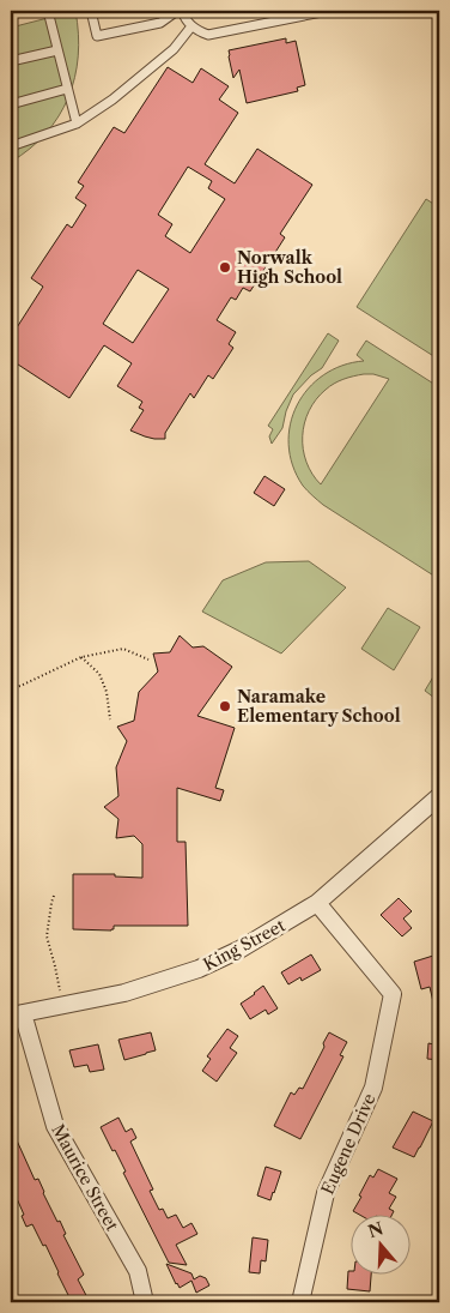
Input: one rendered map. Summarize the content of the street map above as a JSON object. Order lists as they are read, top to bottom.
{
  "streets": {
    "street": ["King Street", "Eugene Drive", "Maurice Street"]
  },
  "crossings": [
    ["King Street", "Eugene Drive"],
    ["King Street", "Maurice Street"]
  ],
  "places": ["Norwalk High School", "Naramake Elementary School"],
  "north": "top"
}
